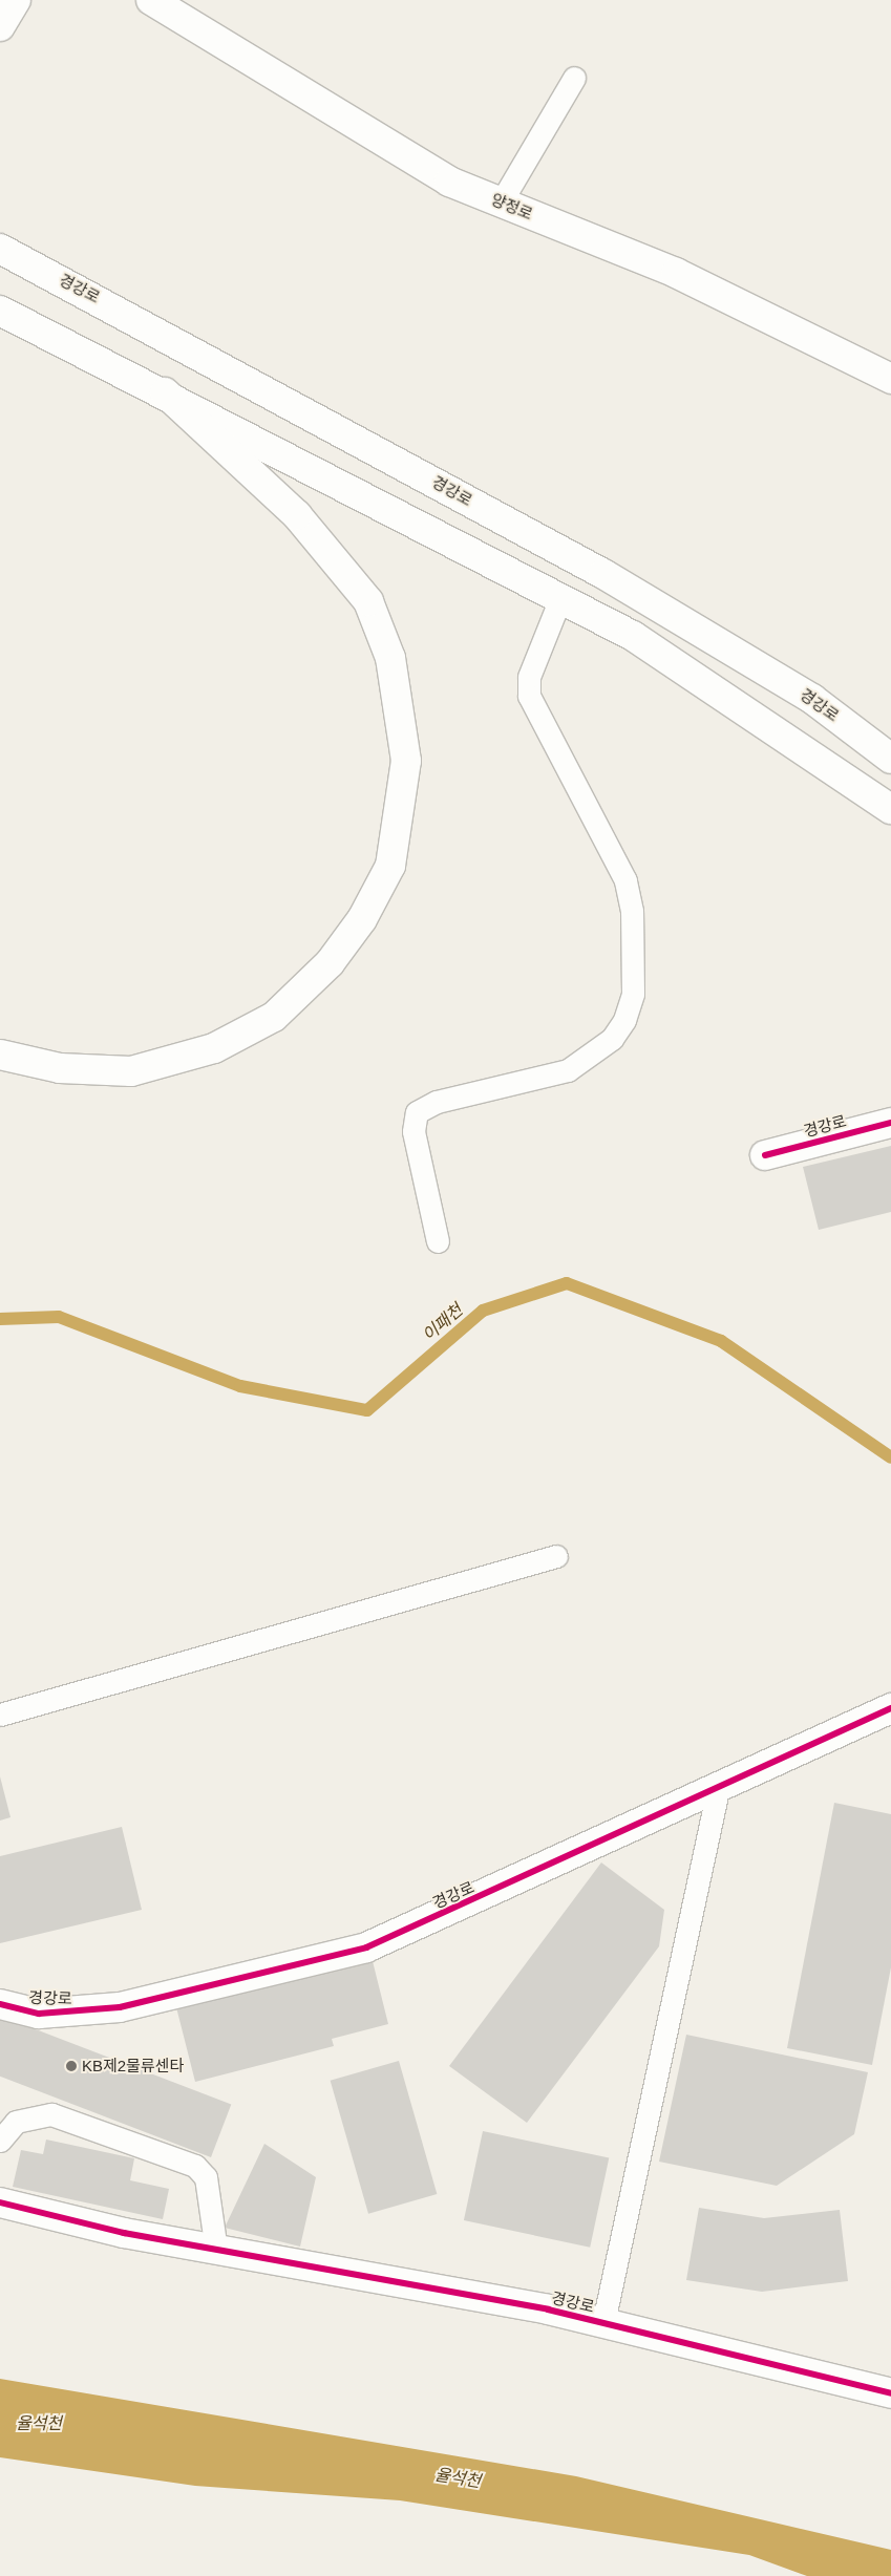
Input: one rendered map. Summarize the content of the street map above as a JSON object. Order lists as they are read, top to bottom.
{
  "streets": {
    "main road": ["양정로", "경강로"]
  },
  "water": ["이패천", "율석천"],
  "places": ["KB제2물류센타"]
}
